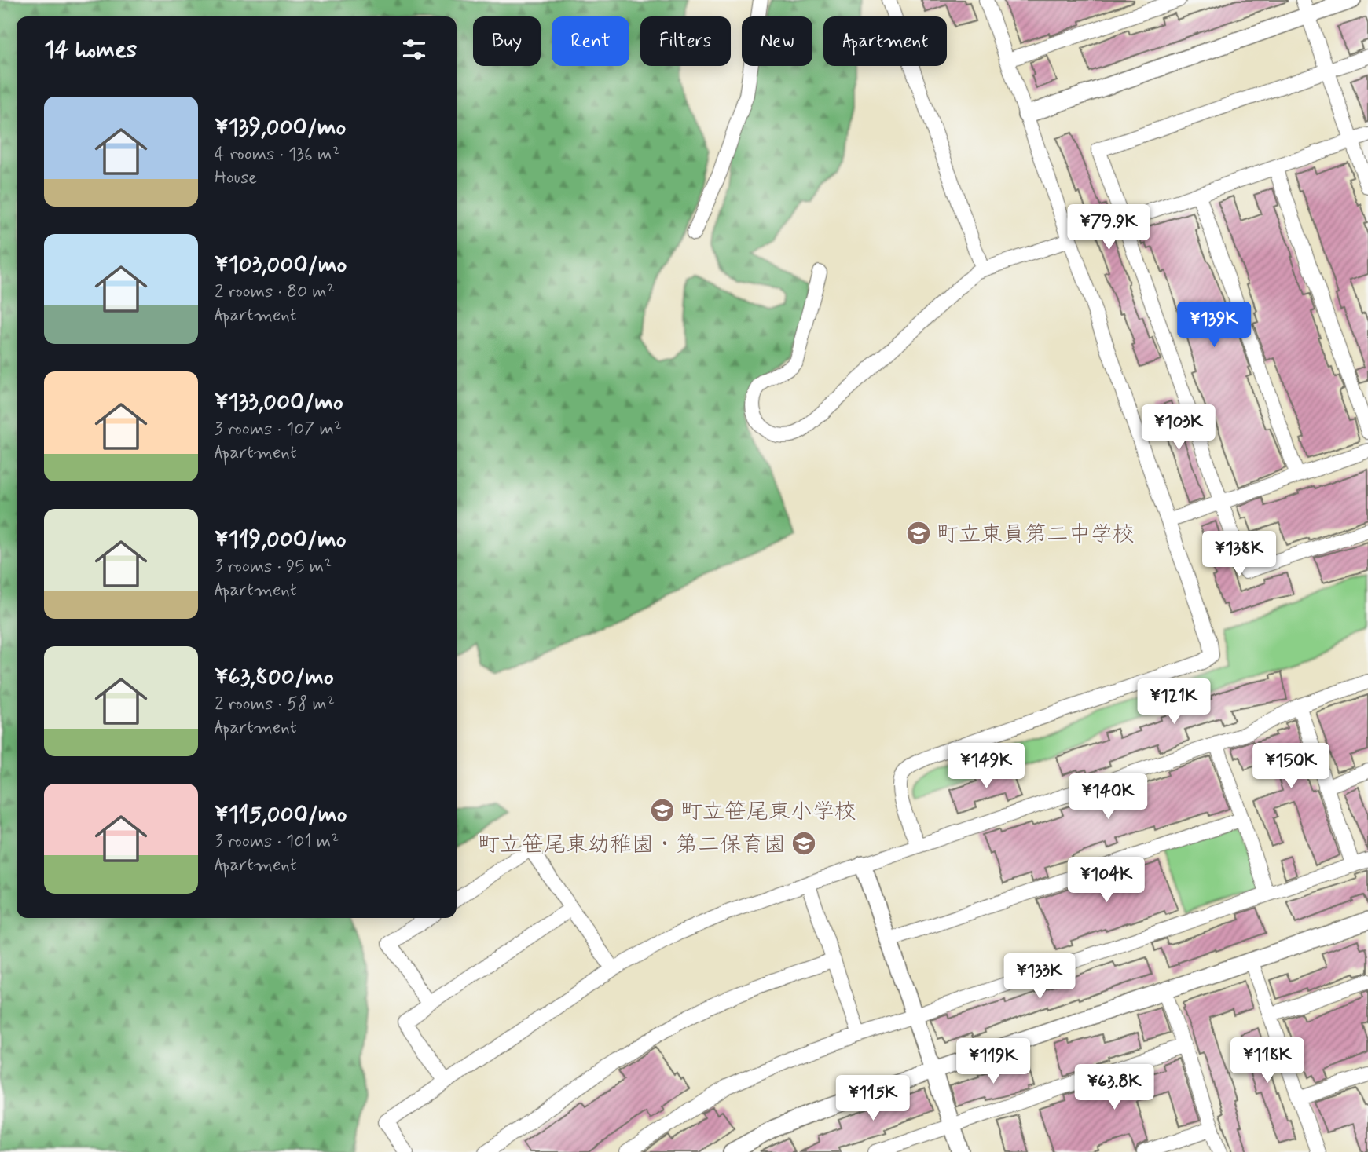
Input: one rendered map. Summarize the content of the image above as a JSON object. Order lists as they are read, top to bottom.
{
  "places": {
    "school or university": ["町立東員第二中学校", "町立笹尾東小学校", "町立笹尾東幼稚園・第二保育園"]
  },
  "page": {
    "chip": [
      "Buy",
      "Rent",
      "Filters",
      "New",
      "Apartment"
    ],
    "heading": "14 homes",
    "list": [
      {
        "name": "¥139,000/mo",
        "note": "4 rooms · 136 m² · House"
      },
      {
        "name": "¥103,000/mo",
        "note": "2 rooms · 80 m² · Apartment"
      },
      {
        "name": "¥133,000/mo",
        "note": "3 rooms · 107 m² · Apartment"
      },
      {
        "name": "¥119,000/mo",
        "note": "3 rooms · 95 m² · Apartment"
      },
      {
        "name": "¥63,800/mo",
        "note": "2 rooms · 58 m² · Apartment"
      },
      {
        "name": "¥115,000/mo",
        "note": "3 rooms · 101 m² · Apartment"
      }
    ],
    "price": [
      "¥79.9K",
      "¥139K",
      "¥103K",
      "¥138K",
      "¥121K",
      "¥149K",
      "¥150K",
      "¥140K",
      "¥104K",
      "¥133K",
      "¥118K",
      "¥119K",
      "¥63.8K",
      "¥115K"
    ]
  }
}
